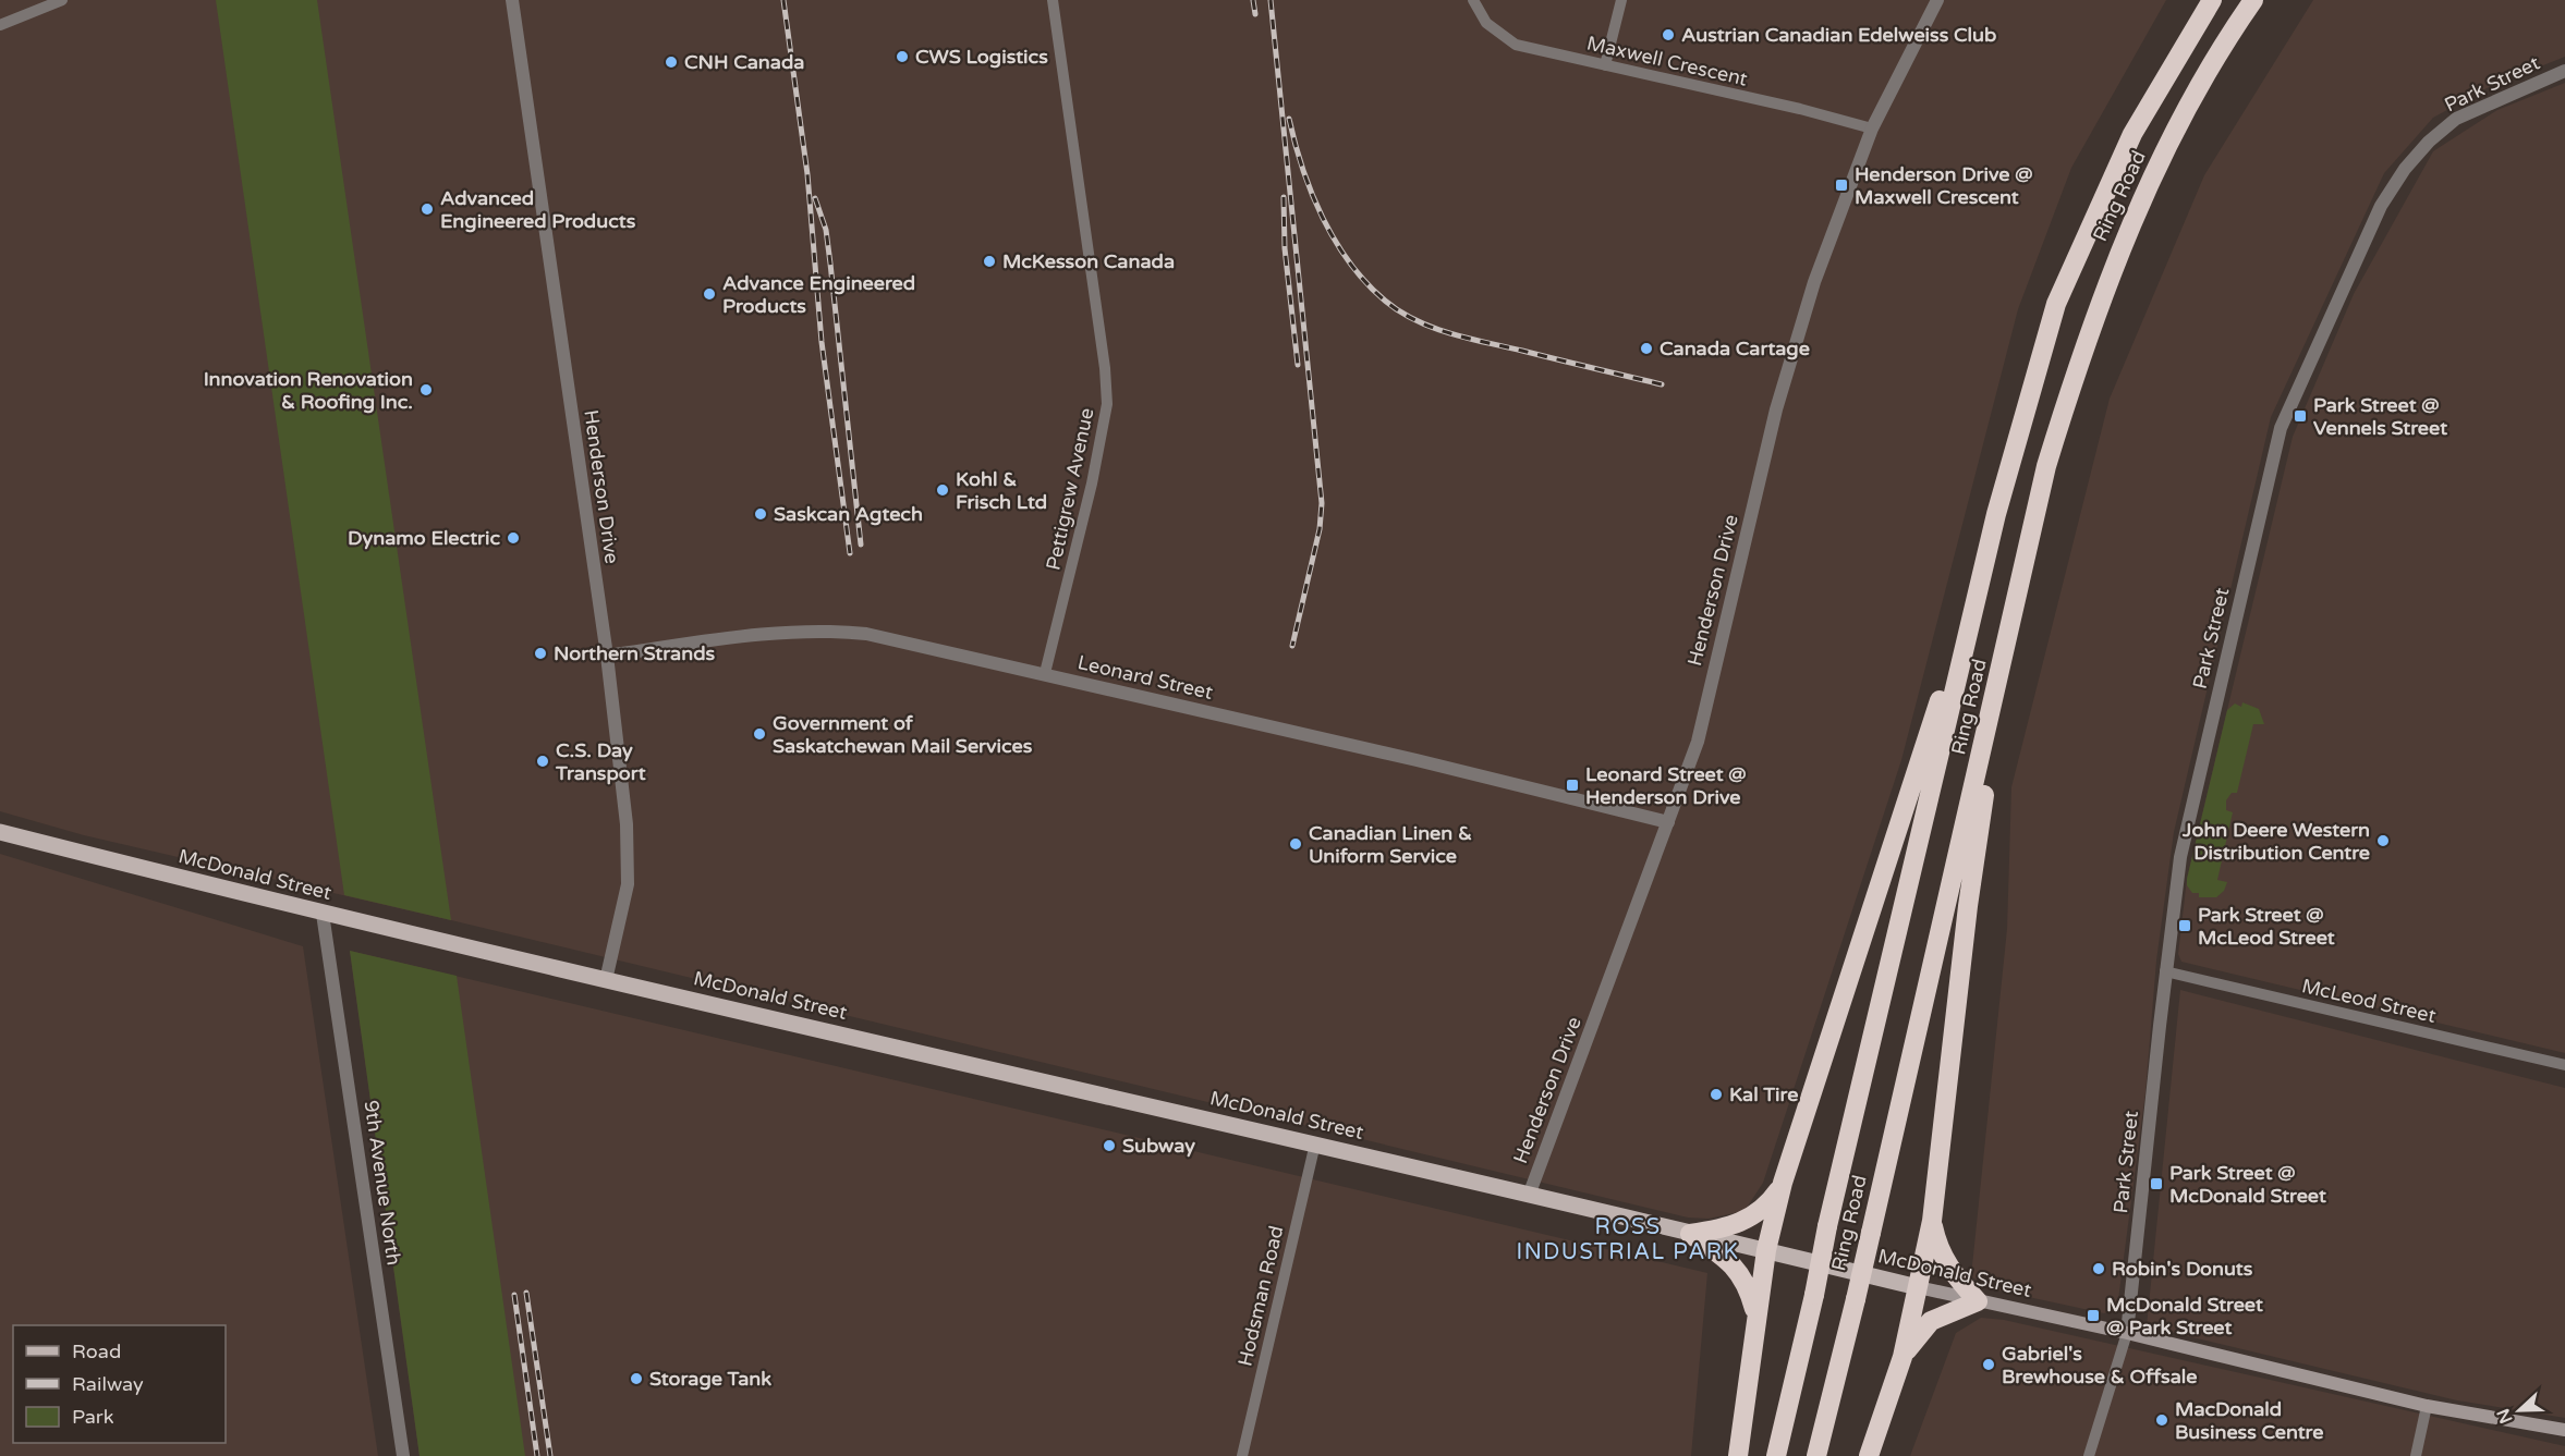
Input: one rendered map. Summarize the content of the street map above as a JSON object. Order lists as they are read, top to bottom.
{
  "streets": {
    "highway": ["Ring Road"],
    "main road": ["McDonald Street"],
    "street": [
      "Maxwell Crescent",
      "Park Street",
      "Henderson Drive",
      "Pettigrew Avenue",
      "Leonard Street",
      "McLeod Street",
      "9th Avenue North",
      "Hodsman Road"
    ]
  },
  "crossings": [
    ["Maxwell Crescent", "Henderson Drive"],
    ["Park Street", "McDonald Street"],
    ["Park Street", "McLeod Street"],
    ["Henderson Drive", "Leonard Street"],
    ["Henderson Drive", "McDonald Street"],
    ["Pettigrew Avenue", "Leonard Street"],
    ["McDonald Street", "9th Avenue North"],
    ["McDonald Street", "Hodsman Road"]
  ],
  "districts": ["ROSS INDUSTRIAL PARK"],
  "places": {
    "other": [
      "Austrian Canadian Edelweiss Club",
      "CWS Logistics",
      "CNH Canada",
      "Advanced Engineered Products",
      "McKesson Canada",
      "Advance Engineered Products",
      "Canada Cartage",
      "Innovation Renovation & Roofing Inc.",
      "Kohl & Frisch Ltd",
      "Saskcan Agtech",
      "Dynamo Electric",
      "Northern Strands",
      "Government of Saskatchewan Mail Services",
      "C.S. Day Transport",
      "John Deere Western Distribution Centre",
      "Canadian Linen & Uniform Service",
      "Kal Tire",
      "Subway",
      "Robin's Donuts",
      "Gabriel's Brewhouse & Offsale",
      "Storage Tank",
      "MacDonald Business Centre"
    ],
    "transit": [
      "Henderson Drive @ Maxwell Crescent",
      "Park Street @ Vennels Street",
      "Leonard Street @ Henderson Drive",
      "Park Street @ McLeod Street",
      "Park Street @ McDonald Street",
      "McDonald Street @ Park Street"
    ]
  },
  "legend": ["Road", "Railway", "Park"],
  "north": "left"
}
